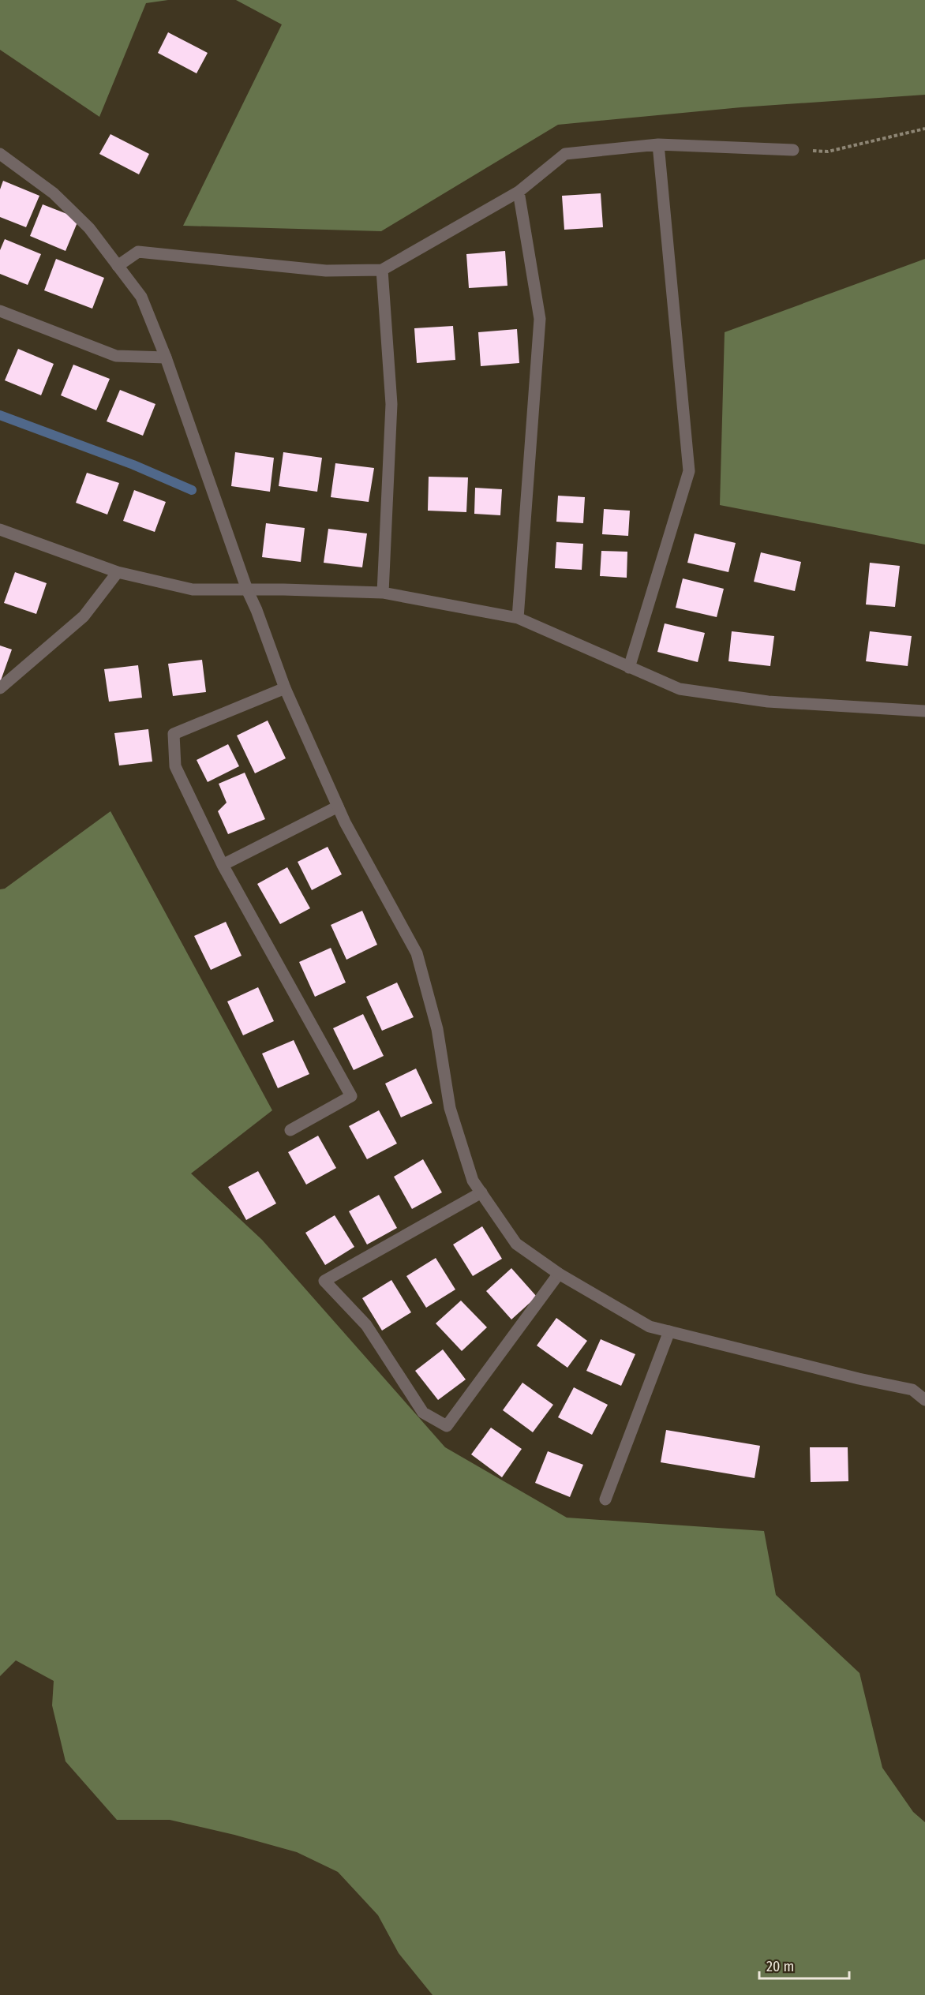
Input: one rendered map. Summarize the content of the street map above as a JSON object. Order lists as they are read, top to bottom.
{
  "scale_bar": "20 m"
}
